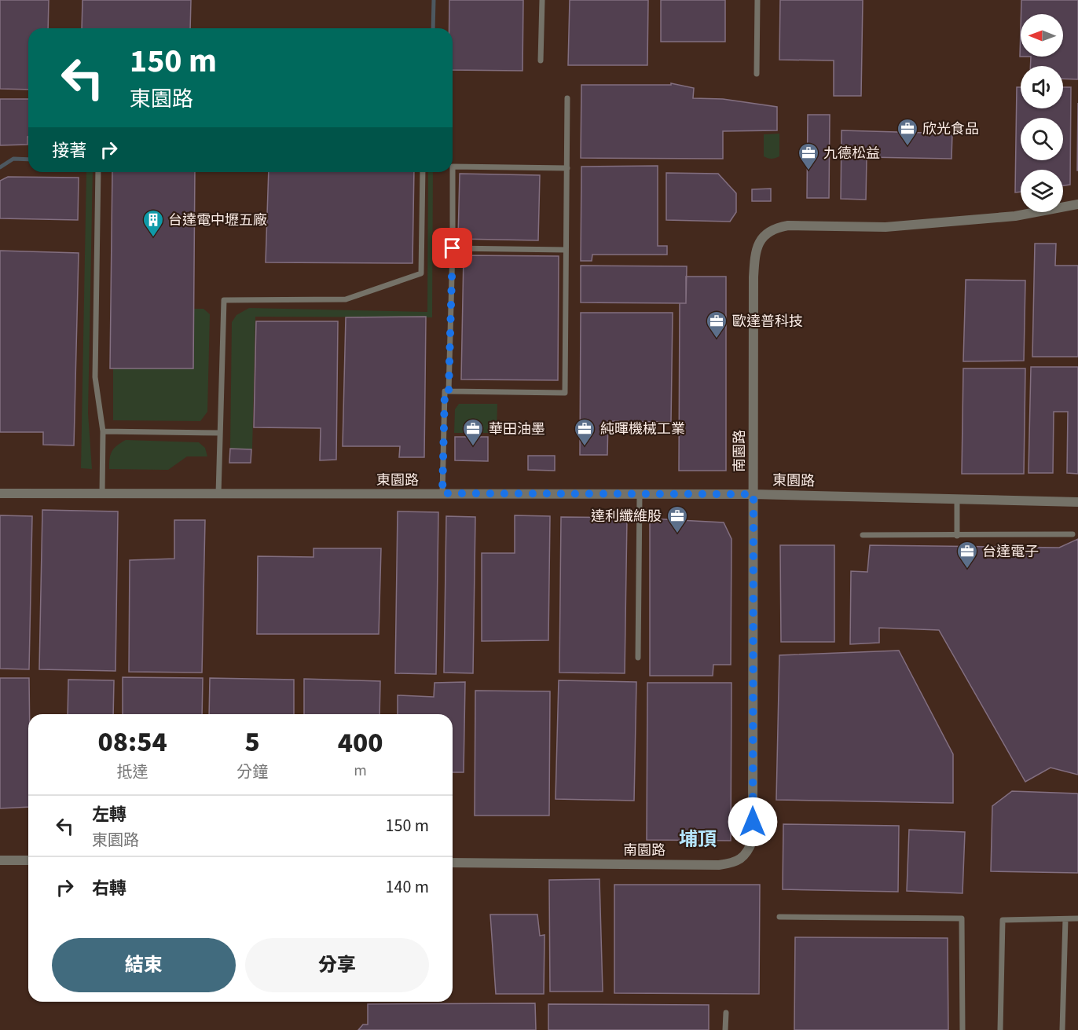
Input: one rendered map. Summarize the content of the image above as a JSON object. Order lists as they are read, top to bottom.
{
  "streets": {
    "street": ["南園路", "東園路"]
  },
  "crossings": [
    ["南園路", "東園路"]
  ],
  "districts": ["埔頂"],
  "places": {
    "office": [
      "欣光食品",
      "九德松益",
      "歐達普科技",
      "華田油墨",
      "純暉機械工業",
      "達利纖維股",
      "台達電子"
    ],
    "building": ["台達電中壢五廠"]
  },
  "north": "left",
  "page": {
    "turn": ["150 m", "東園路"],
    "then": "接著",
    "eta": [
      "08:54",
      "抵達",
      "5",
      "分鐘",
      "400",
      "m"
    ],
    "list": [
      {
        "name": "左轉",
        "note": "東園路",
        "value": "150 m"
      },
      {
        "name": "右轉",
        "value": "140 m"
      }
    ],
    "buttons": ["結束", "分享"]
  }
}
